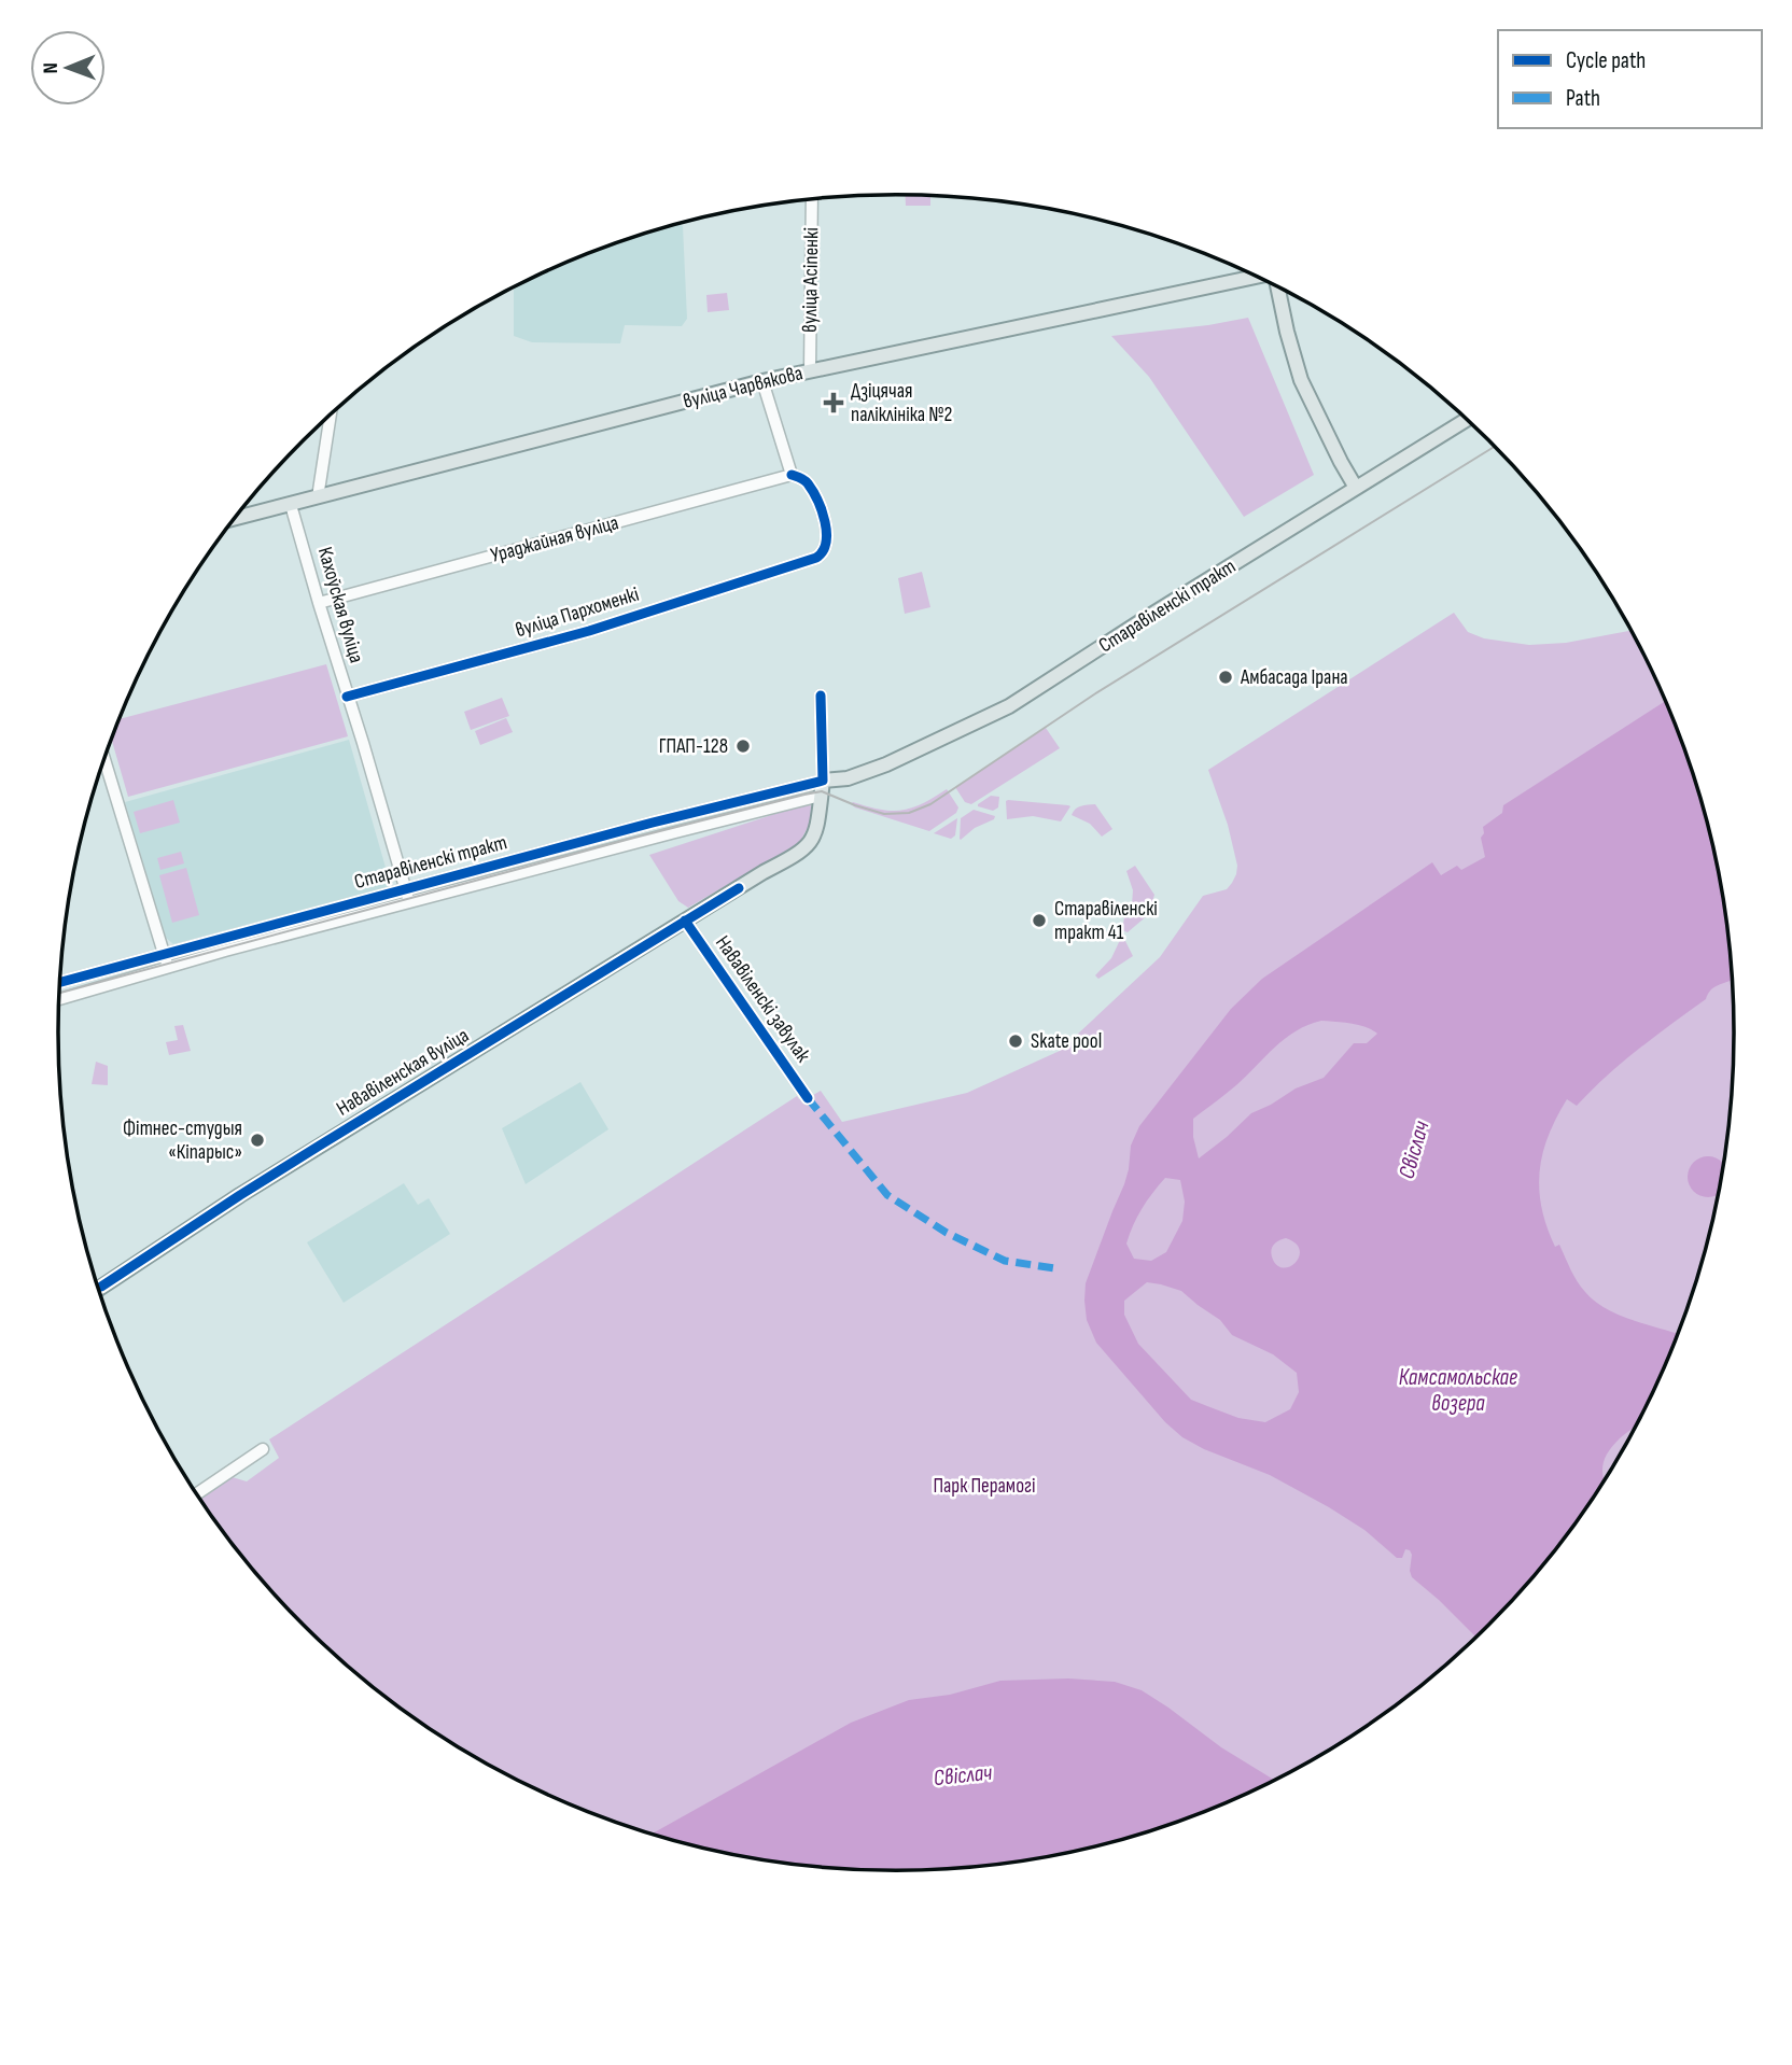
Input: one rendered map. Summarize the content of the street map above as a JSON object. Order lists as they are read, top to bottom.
{
  "streets": {
    "main road": ["вуліца Чарвякова", "Старавіленскі тракт", "Нававіленская вуліца"],
    "street": [
      "вуліца Асіпенкі",
      "Ураджайная вуліца",
      "Кахоўская вуліца",
      "вуліца Пархоменкі",
      "Нававіленскі завулак"
    ]
  },
  "crossings": [
    ["вуліца Асіпенкі", "вуліца Чарвякова"],
    ["вуліца Чарвякова", "Кахоўская вуліца"],
    ["Ураджайная вуліца", "Кахоўская вуліца"],
    ["Ураджайная вуліца", "вуліца Пархоменкі"],
    ["Кахоўская вуліца", "Старавіленскі тракт"],
    ["Кахоўская вуліца", "вуліца Пархоменкі"],
    ["Старавіленскі тракт", "Нававіленская вуліца"],
    ["Нававіленскі завулак", "Нававіленская вуліца"]
  ],
  "water": ["Свіслач", "Камсамольскае возера"],
  "parks": ["Парк Перамогі"],
  "places": {
    "health": ["Дзіцячая паліклініка №2"],
    "other": [
      "Амбасада Ірана",
      "ГПАП-128",
      "Старавіленскі тракт 41",
      "Skate pool",
      "Фітнес-студыя «Кіпарыс»"
    ]
  },
  "legend": ["Cycle path", "Path"],
  "north": "left"
}
